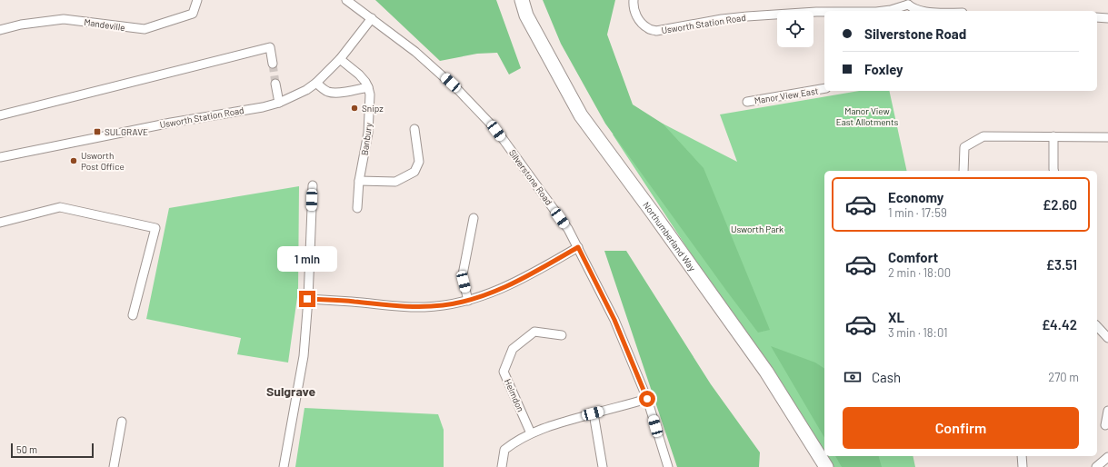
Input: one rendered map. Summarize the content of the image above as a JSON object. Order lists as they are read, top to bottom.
{
  "streets": {
    "main road": ["Northumberland Way"],
    "street": [
      "Usworth Station Road",
      "Mandeville",
      "Manor View East",
      "Banbury",
      "Silverstone Road",
      "Helmdon"
    ]
  },
  "crossings": [
    ["Usworth Station Road", "Silverstone Road"]
  ],
  "districts": ["Sulgrave"],
  "parks": ["Manor View East Allotments", "Usworth Park"],
  "places": {
    "other": ["Snipz", "Usworth Post Office"],
    "transit": ["SULGRAVE"]
  },
  "scale_bar": "50 m",
  "page": {
    "banner": ["Silverstone Road", "Foxley"],
    "list": [
      {
        "name": "Economy",
        "note": "1 min · 17:59",
        "value": "£2.60"
      },
      {
        "name": "Comfort",
        "note": "2 min · 18:00",
        "value": "£3.51"
      },
      {
        "name": "XL",
        "note": "3 min · 18:01",
        "value": "£4.42"
      }
    ],
    "bubble": "1 min",
    "pay": ["Cash", "270 m"],
    "buttons": "Confirm",
    "scale": "50 m"
  }
}
